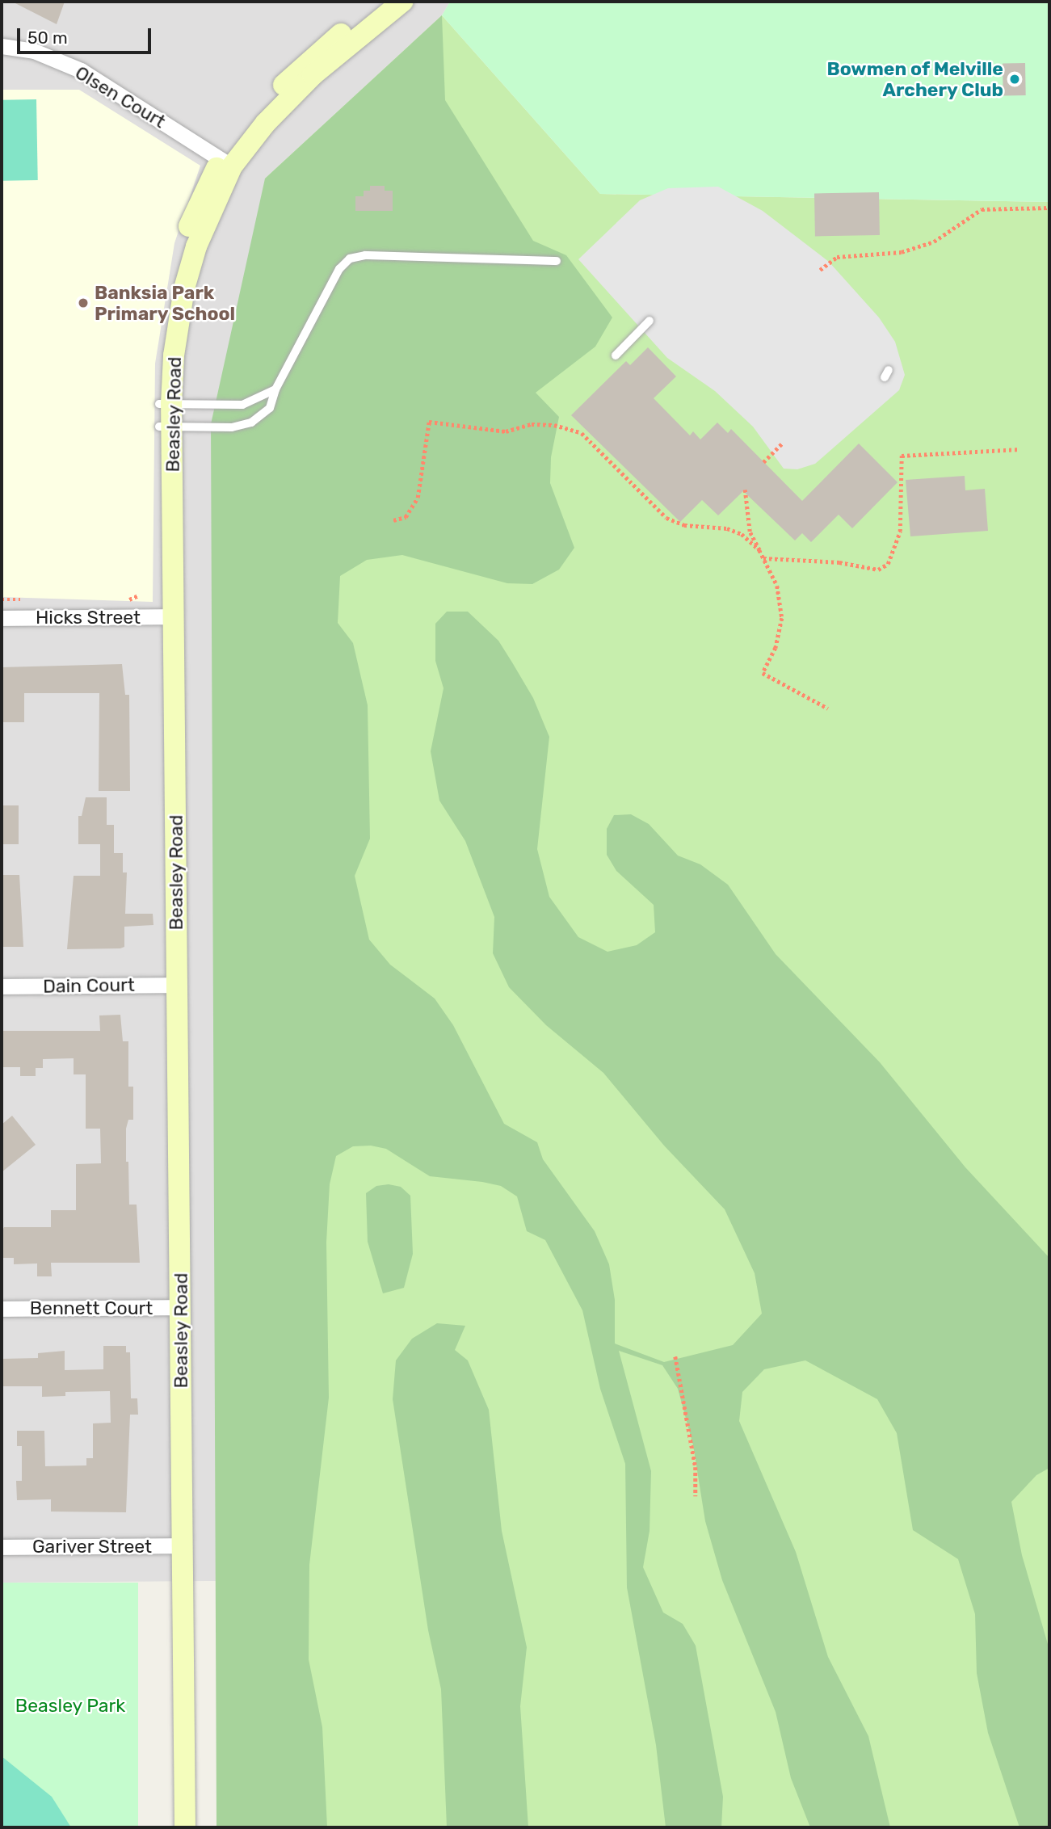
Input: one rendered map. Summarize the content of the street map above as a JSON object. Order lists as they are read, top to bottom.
{
  "streets": {
    "main road": ["Beasley Road"],
    "street": [
      "Olsen Court",
      "Hicks Street",
      "Dain Court",
      "Bennett Court",
      "Gariver Street"
    ]
  },
  "crossings": [
    ["Olsen Court", "Beasley Road"],
    ["Beasley Road", "Hicks Street"],
    ["Beasley Road", "Dain Court"],
    ["Beasley Road", "Bennett Court"],
    ["Beasley Road", "Gariver Street"]
  ],
  "parks": ["Beasley Park"],
  "places": ["Bowmen of Melville Archery Club", "Banksia Park Primary School"],
  "scale_bar": "50 m"
}
